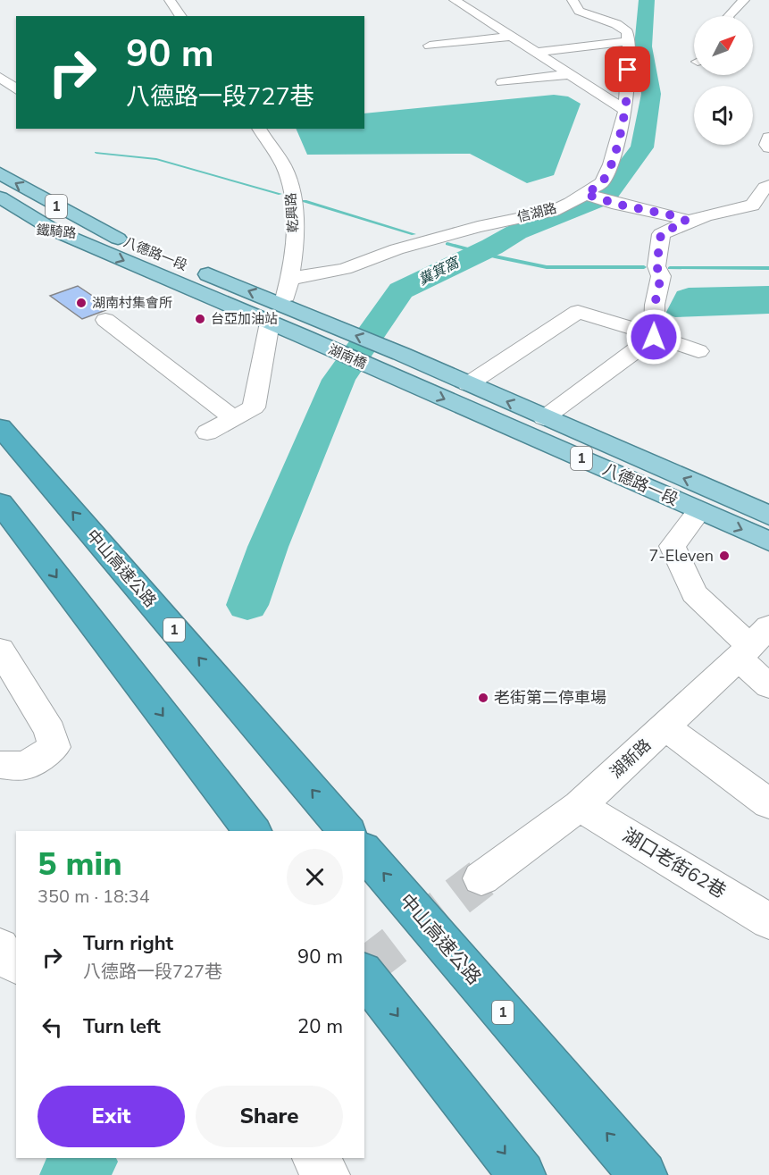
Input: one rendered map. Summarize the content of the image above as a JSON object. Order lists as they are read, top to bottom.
{
  "streets": {
    "highway": ["1", "中山高速公路"],
    "main road": ["鐵騎路", "八德路一段", "湖南橋"],
    "street": [
      "乾興路",
      "信湖路",
      "湖新路",
      "湖口老街62巷"
    ]
  },
  "crossings": [
    ["乾興路", "信湖路"],
    ["乾興路", "八德路一段"],
    ["鐵騎路", "八德路一段"],
    ["八德路一段", "湖南橋"],
    ["湖新路", "湖口老街62巷"]
  ],
  "water": ["糞箕窩"],
  "places": [
    "湖南村集會所",
    "台亞加油站",
    "7-Eleven",
    "老街第二停車場"
  ],
  "north": "top right",
  "page": {
    "turn": ["90 m", "八德路一段727巷"],
    "heading": ["5 min", "350 m · 18:34"],
    "list": [
      {
        "name": "Turn right",
        "note": "八德路一段727巷",
        "value": "90 m"
      },
      {
        "name": "Turn left",
        "value": "20 m"
      }
    ],
    "buttons": ["Exit", "Share"]
  }
}
